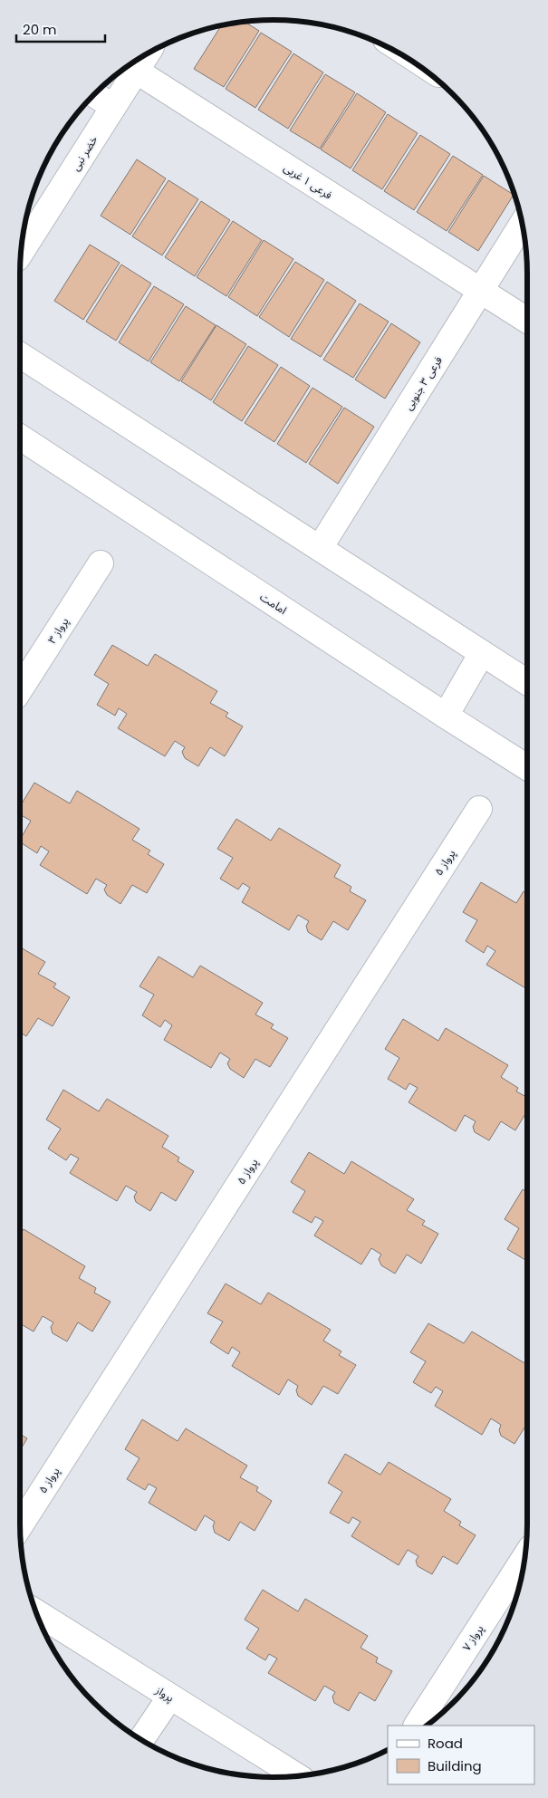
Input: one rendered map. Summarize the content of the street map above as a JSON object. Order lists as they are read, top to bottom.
{
  "streets": {
    "street": [
      "خضر نبی",
      "فرعی ۱ غربی",
      "فرعی ۳ جنوبی",
      "امامت",
      "پرواز ۳",
      "پرواز ۵",
      "پرواز ۷",
      "پرواز"
    ]
  },
  "crossings": [
    ["خضر نبی", "فرعی ۱ غربی"],
    ["فرعی ۱ غربی", "فرعی ۳ جنوبی"]
  ],
  "legend": ["Road", "Building"],
  "scale_bar": "20 m"
}
